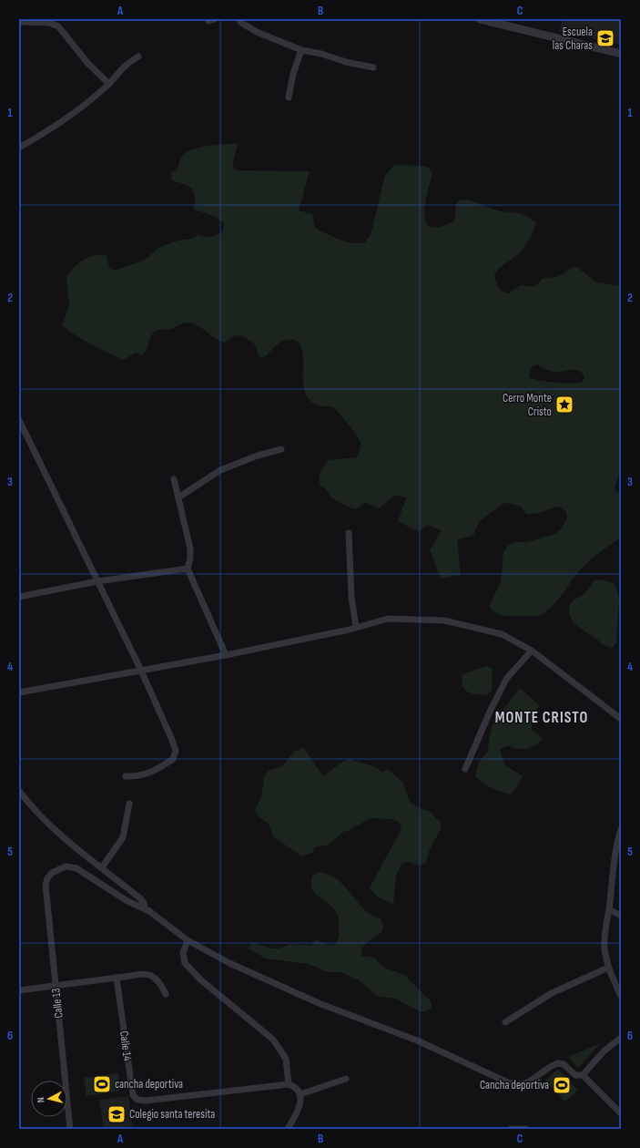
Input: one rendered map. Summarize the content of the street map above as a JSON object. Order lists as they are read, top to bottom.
{
  "streets": {
    "street": ["Calle 13", "Calle 14"]
  },
  "districts": ["MONTE CRISTO"],
  "places": {
    "school or university": ["Escuela las Charas", "Colegio santa teresita"],
    "place": ["Cerro Monte Cristo"],
    "sports": ["cancha deportiva", "Cancha deportiva"]
  },
  "north": "left",
  "grid": {
    "columns": ["A", "B", "C"],
    "rows": [
      "1",
      "2",
      "3",
      "4",
      "5",
      "6"
    ]
  }
}
